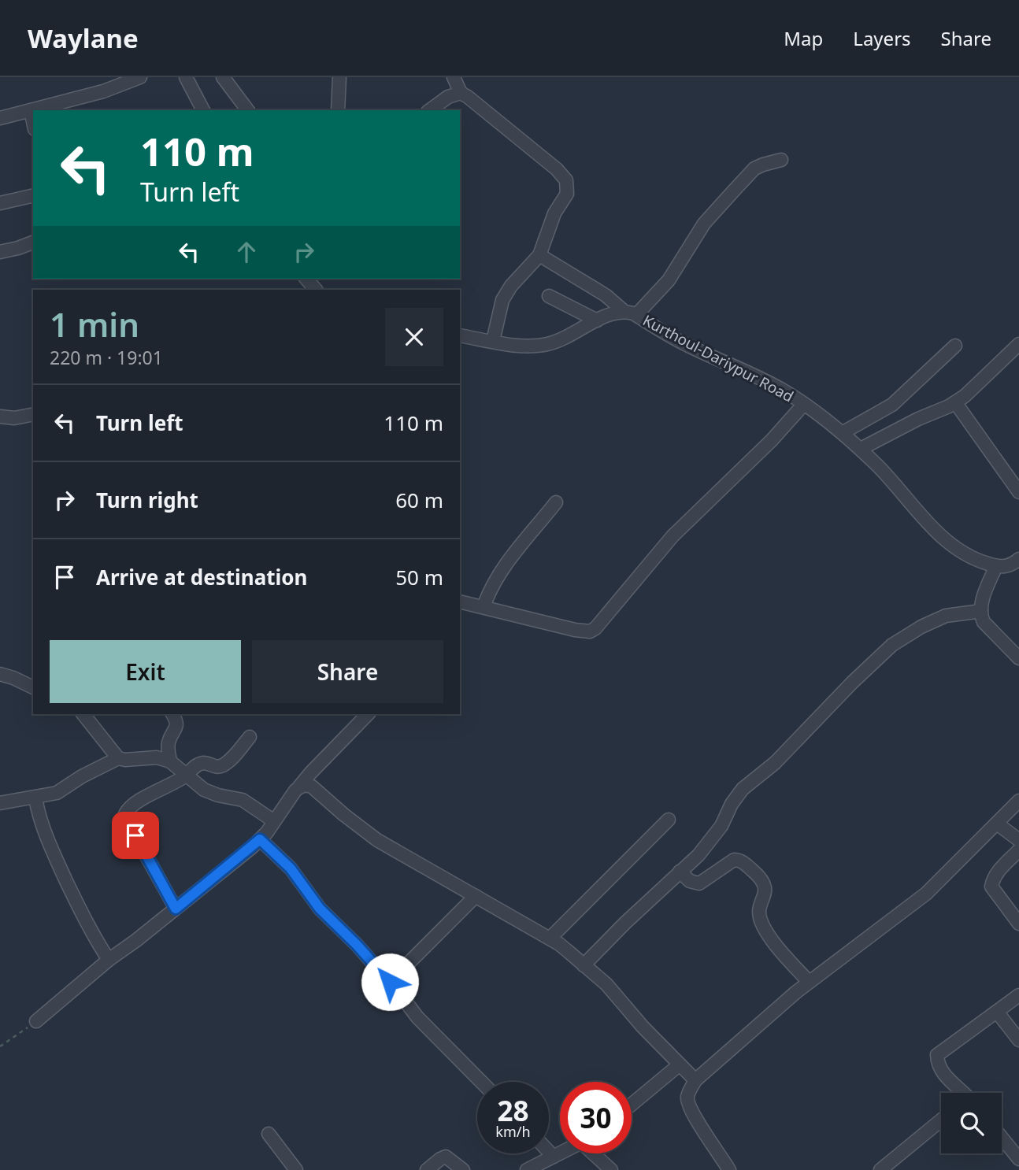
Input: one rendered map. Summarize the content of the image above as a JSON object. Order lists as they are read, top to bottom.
{
  "streets": {
    "street": ["Kurthoul-Dariypur Road"]
  },
  "page": {
    "header": "Waylane",
    "nav": ["Map", "Layers", "Share"],
    "turn": ["110 m", "Turn left"],
    "heading": ["1 min", "220 m · 19:01"],
    "list": [
      {
        "name": "Turn left",
        "value": "110 m"
      },
      {
        "name": "Turn right",
        "value": "60 m"
      },
      {
        "name": "Arrive at destination",
        "value": "50 m"
      }
    ],
    "buttons": ["Exit", "Share"],
    "speed": "28 km/h",
    "limit": "30"
  }
}
